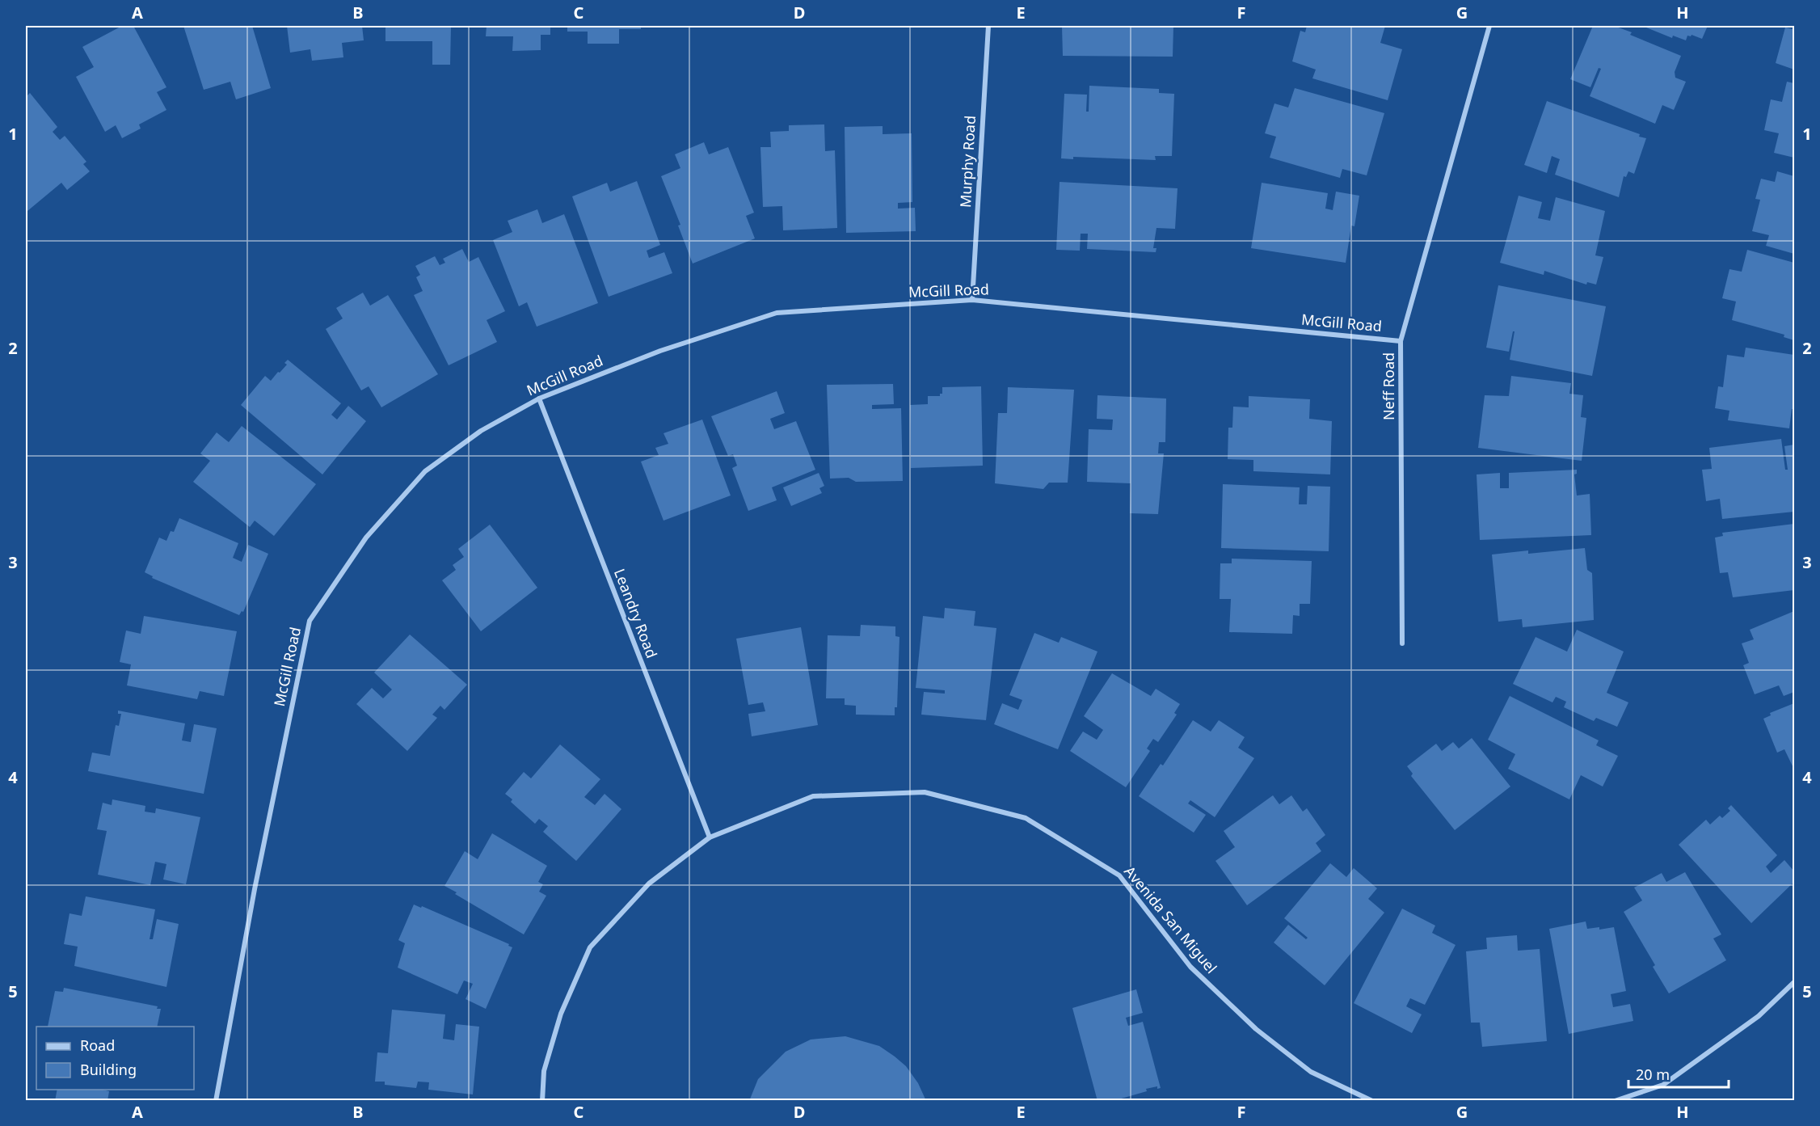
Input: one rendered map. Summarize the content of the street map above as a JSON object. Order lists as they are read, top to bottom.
{
  "streets": {
    "street": [
      "Murphy Road",
      "McGill Road",
      "Neff Road",
      "Leandry Road",
      "Avenida San Miguel"
    ]
  },
  "crossings": [
    ["Murphy Road", "McGill Road"],
    ["McGill Road", "Neff Road"],
    ["McGill Road", "Leandry Road"],
    ["Leandry Road", "Avenida San Miguel"]
  ],
  "legend": ["Road", "Building"],
  "scale_bar": "20 m",
  "grid": {
    "columns": [
      "A",
      "B",
      "C",
      "D",
      "E",
      "F",
      "G",
      "H"
    ],
    "rows": [
      "1",
      "2",
      "3",
      "4",
      "5"
    ]
  }
}
